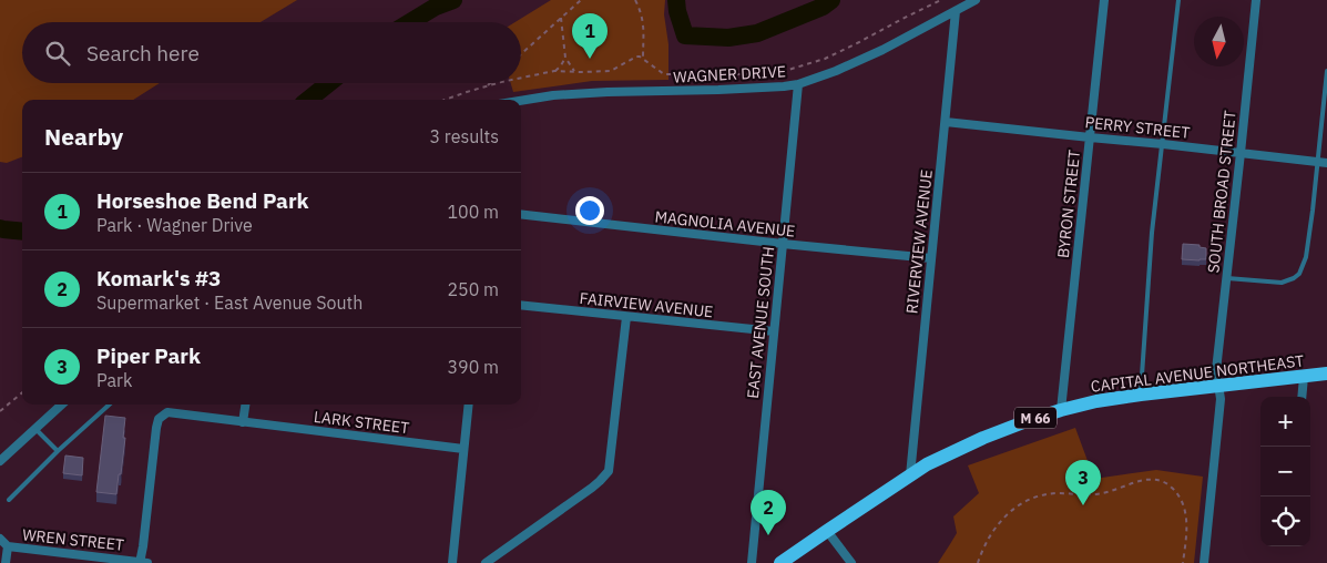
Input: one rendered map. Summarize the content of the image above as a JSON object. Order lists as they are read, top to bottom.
{
  "streets": {
    "main road": ["CAPITAL AVENUE NORTHEAST", "M 66"],
    "street": [
      "WAGNER DRIVE",
      "PERRY STREET",
      "SOUTH BROAD STREET",
      "BYRON STREET",
      "MAGNOLIA AVENUE",
      "RIVERVIEW AVENUE",
      "FAIRVIEW AVENUE",
      "EAST AVENUE SOUTH",
      "LARK STREET",
      "WREN STREET"
    ]
  },
  "crossings": [
    ["WAGNER DRIVE", "RIVERVIEW AVENUE"],
    ["WAGNER DRIVE", "EAST AVENUE SOUTH"],
    ["PERRY STREET", "SOUTH BROAD STREET"],
    ["PERRY STREET", "BYRON STREET"],
    ["PERRY STREET", "RIVERVIEW AVENUE"],
    ["SOUTH BROAD STREET", "CAPITAL AVENUE NORTHEAST"],
    ["BYRON STREET", "CAPITAL AVENUE NORTHEAST"],
    ["MAGNOLIA AVENUE", "RIVERVIEW AVENUE"],
    ["MAGNOLIA AVENUE", "EAST AVENUE SOUTH"],
    ["RIVERVIEW AVENUE", "CAPITAL AVENUE NORTHEAST"],
    ["FAIRVIEW AVENUE", "EAST AVENUE SOUTH"],
    ["LARK STREET", "WREN STREET"]
  ],
  "north": "bottom",
  "page": {
    "pins": ["1", "3", "2"],
    "search": "Search here",
    "heading": ["Nearby", "3 results"],
    "list": [
      {
        "mark": "1",
        "name": "Horseshoe Bend Park",
        "note": "Park · Wagner Drive",
        "value": "100 m"
      },
      {
        "mark": "2",
        "name": "Komark's #3",
        "note": "Supermarket · East Avenue South",
        "value": "250 m"
      },
      {
        "mark": "3",
        "name": "Piper Park",
        "note": "Park",
        "value": "390 m"
      }
    ],
    "map_buttons": ["+", "−"]
  }
}
